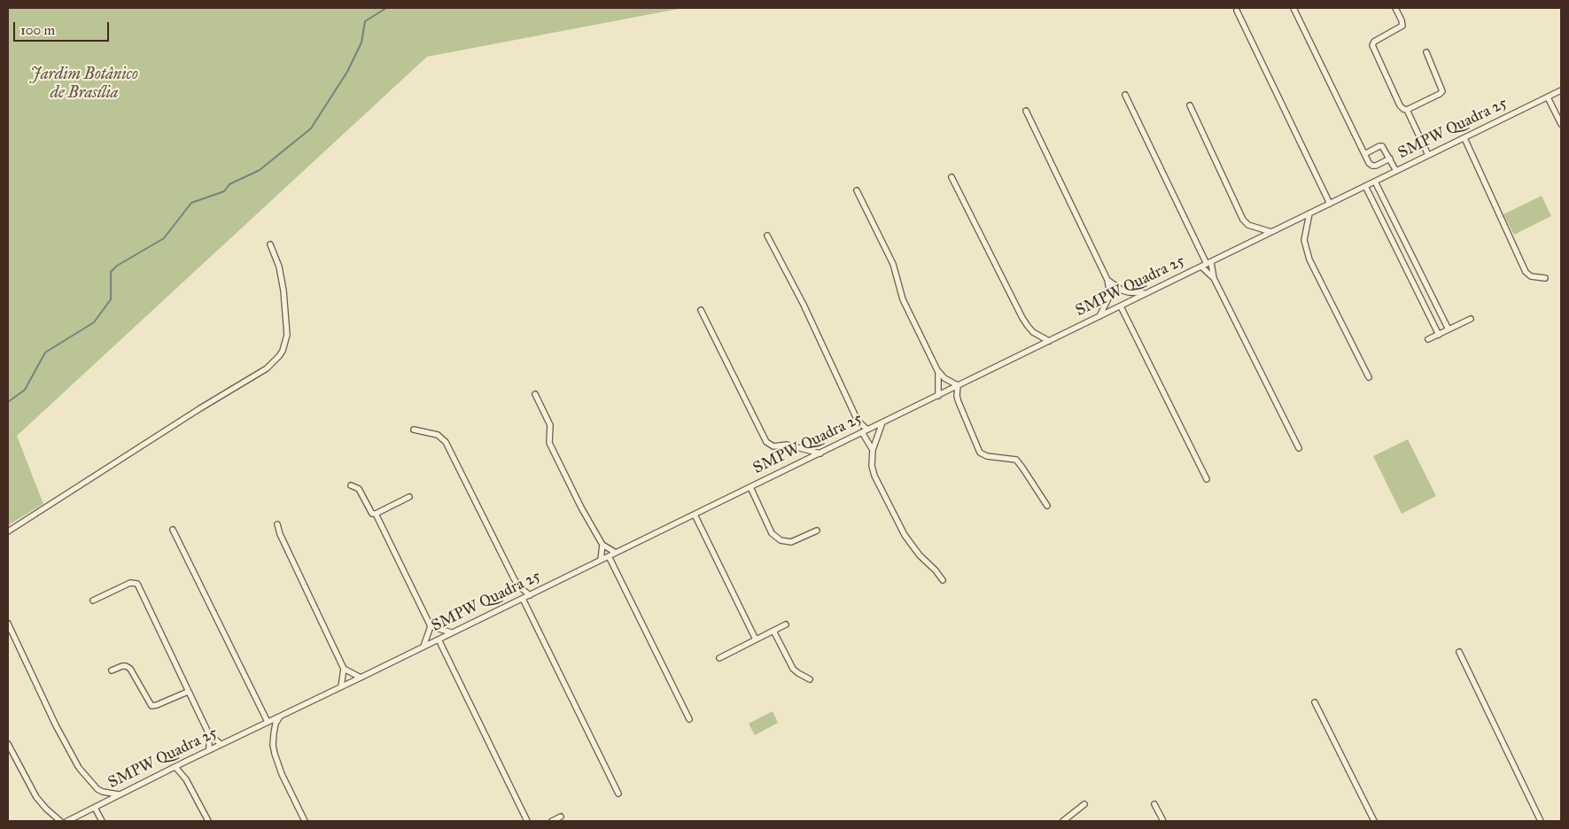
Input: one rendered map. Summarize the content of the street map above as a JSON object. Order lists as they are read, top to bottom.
{
  "streets": {
    "street": ["SMPW Quadra 25"]
  },
  "parks": ["Jardim Botânico de Brasília"],
  "scale_bar": "100 m"
}
